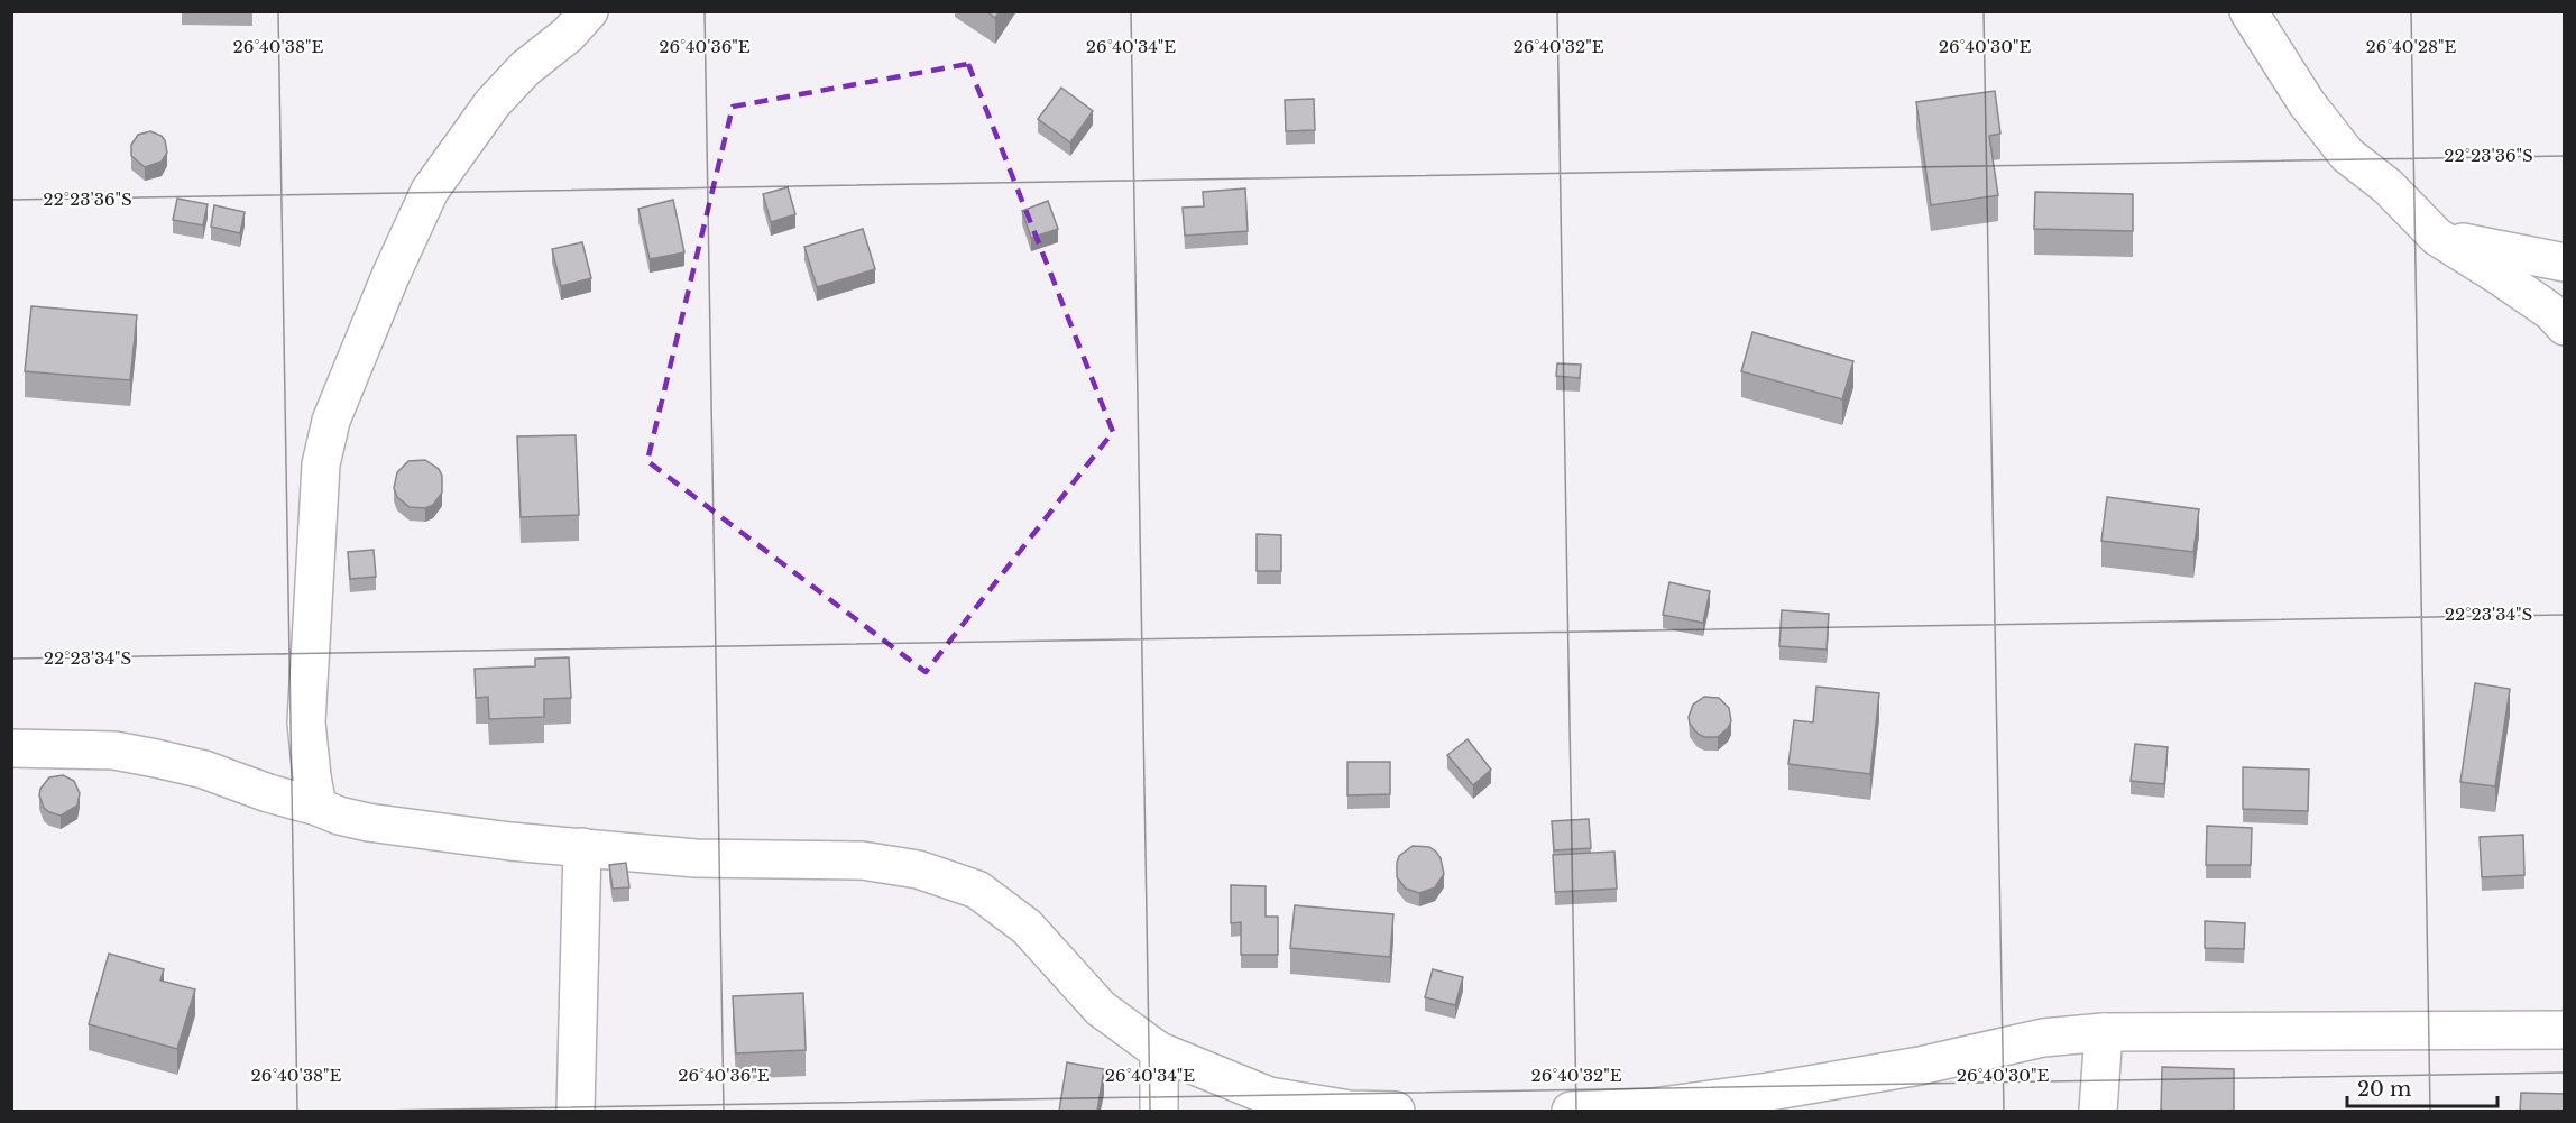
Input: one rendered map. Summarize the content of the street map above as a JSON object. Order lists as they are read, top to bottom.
{
  "scale_bar": "20 m",
  "coordinates": [
    "26°40'38\"E",
    "26°40'36\"E",
    "26°40'34\"E",
    "26°40'32\"E",
    "26°40'30\"E",
    "26°40'28\"E",
    "22°23'36\"S",
    "22°23'34\"S"
  ]
}
